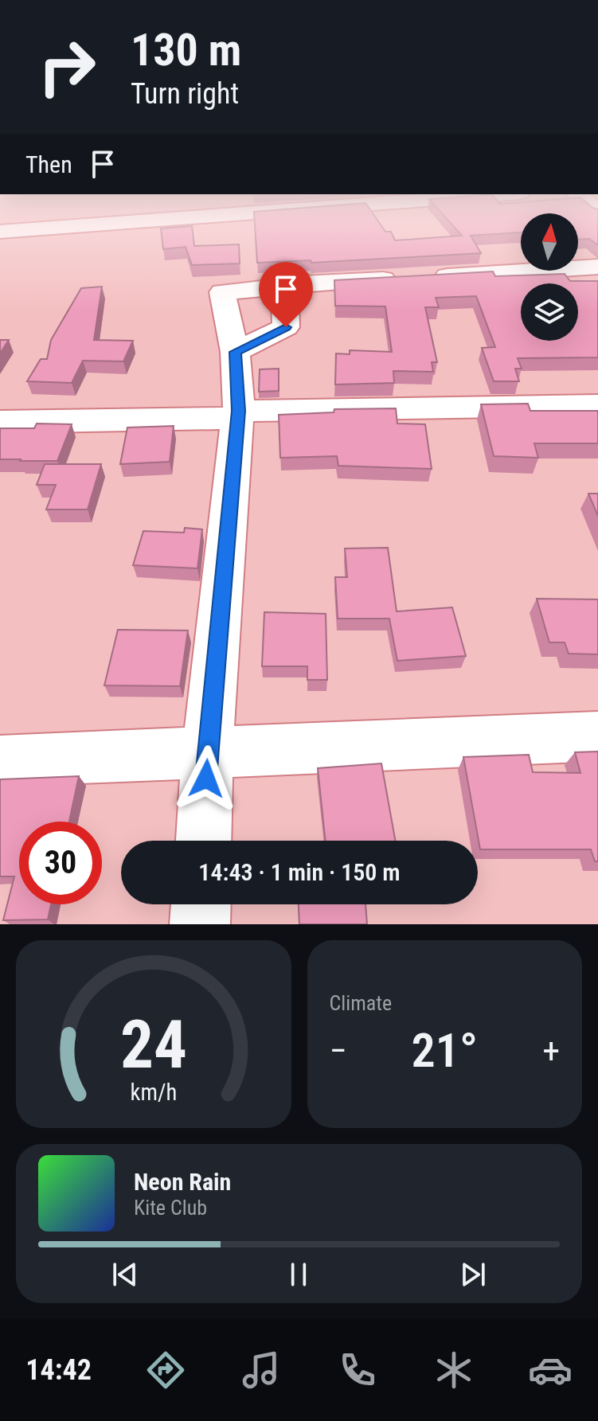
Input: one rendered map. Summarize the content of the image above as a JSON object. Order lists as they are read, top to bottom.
{
  "north": "top",
  "page": {
    "turn": ["130 m", "Turn right"],
    "then": "Then",
    "limit": "30",
    "trip": "14:43 · 1 min · 150 m",
    "tile": "Climate",
    "heat": ["−", "21°", "+"],
    "song": ["Neon Rain", "Kite Club"],
    "tabs": "14:42",
    "gauge": ["24", "km/h"]
  }
}
